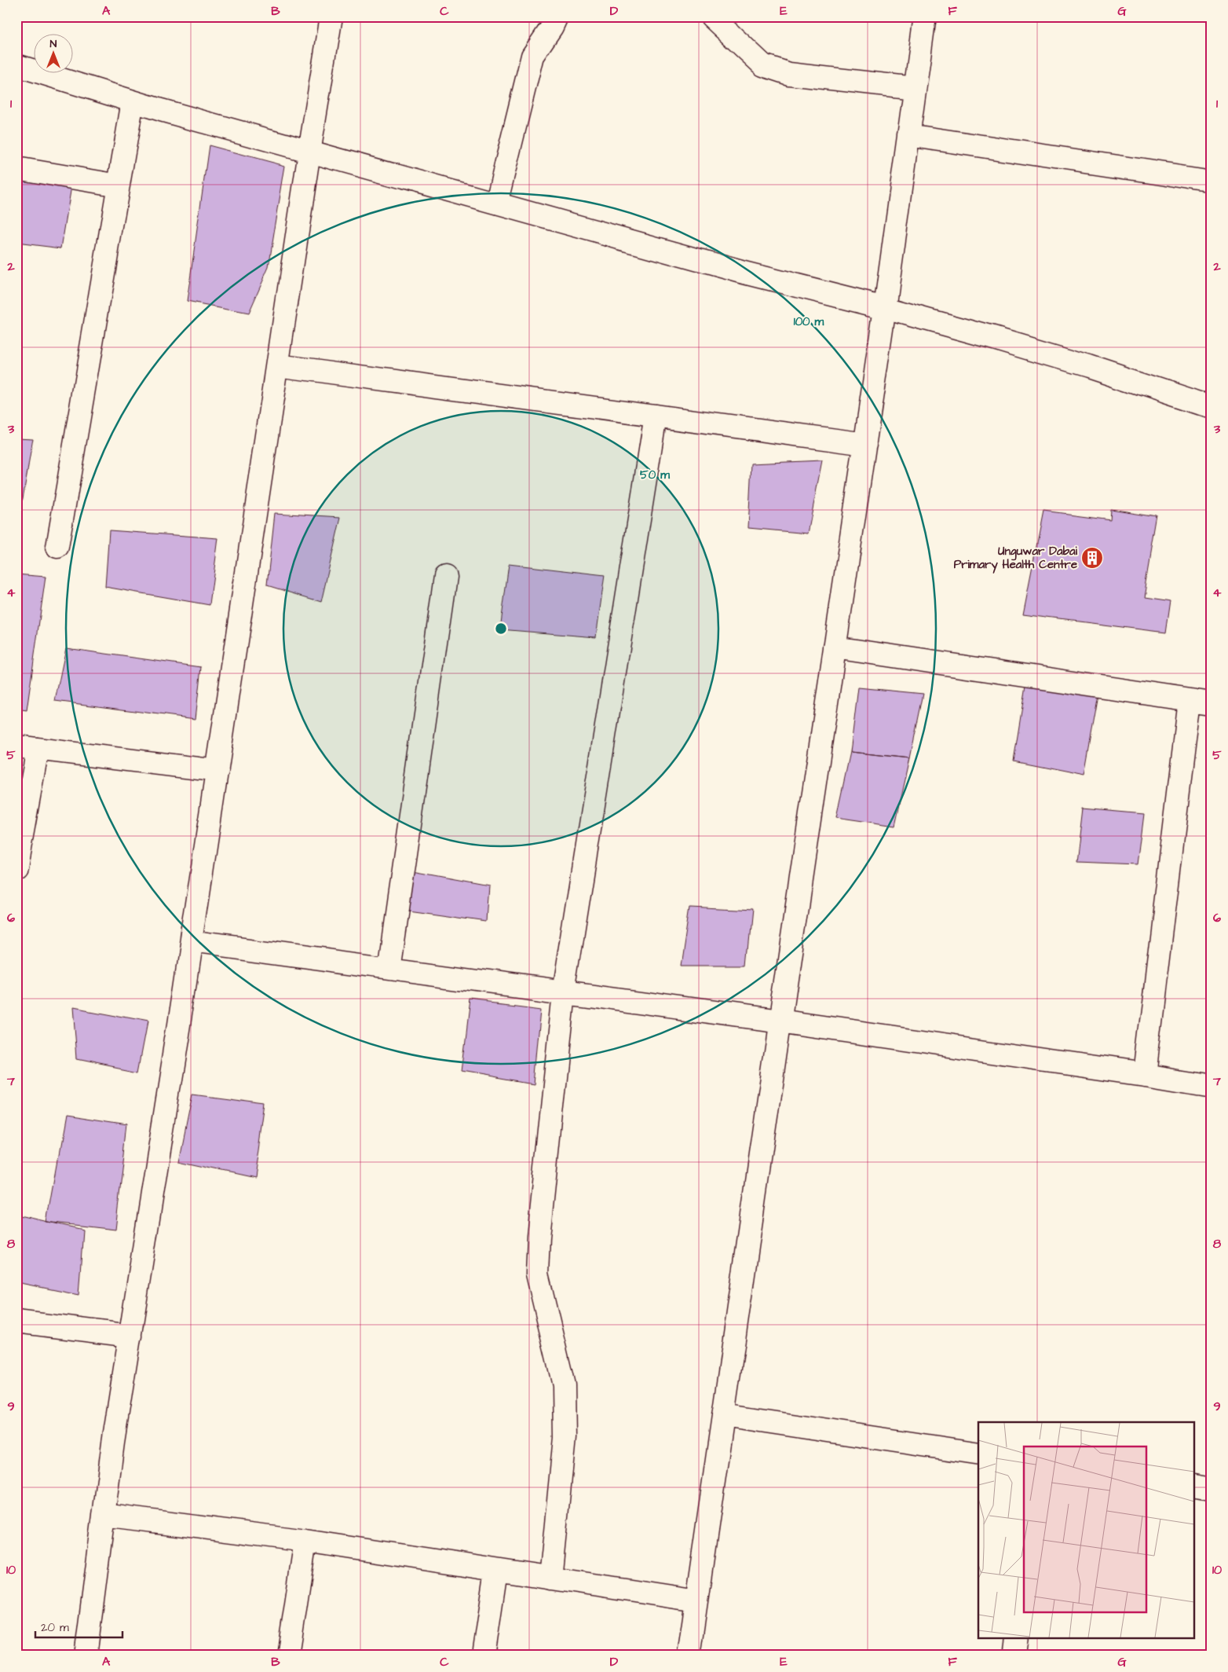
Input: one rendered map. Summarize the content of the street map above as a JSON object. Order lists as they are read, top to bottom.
{
  "places": {
    "building": ["Unguwar Dabai Primary Health Centre"]
  },
  "scale_bar": "20 m",
  "north": "top",
  "grid": {
    "columns": [
      "A",
      "B",
      "C",
      "D",
      "E",
      "F",
      "G"
    ],
    "rows": [
      "1",
      "2",
      "3",
      "4",
      "5",
      "6",
      "7",
      "8",
      "9",
      "10"
    ]
  },
  "rings": ["100 m", "50 m"]
}
